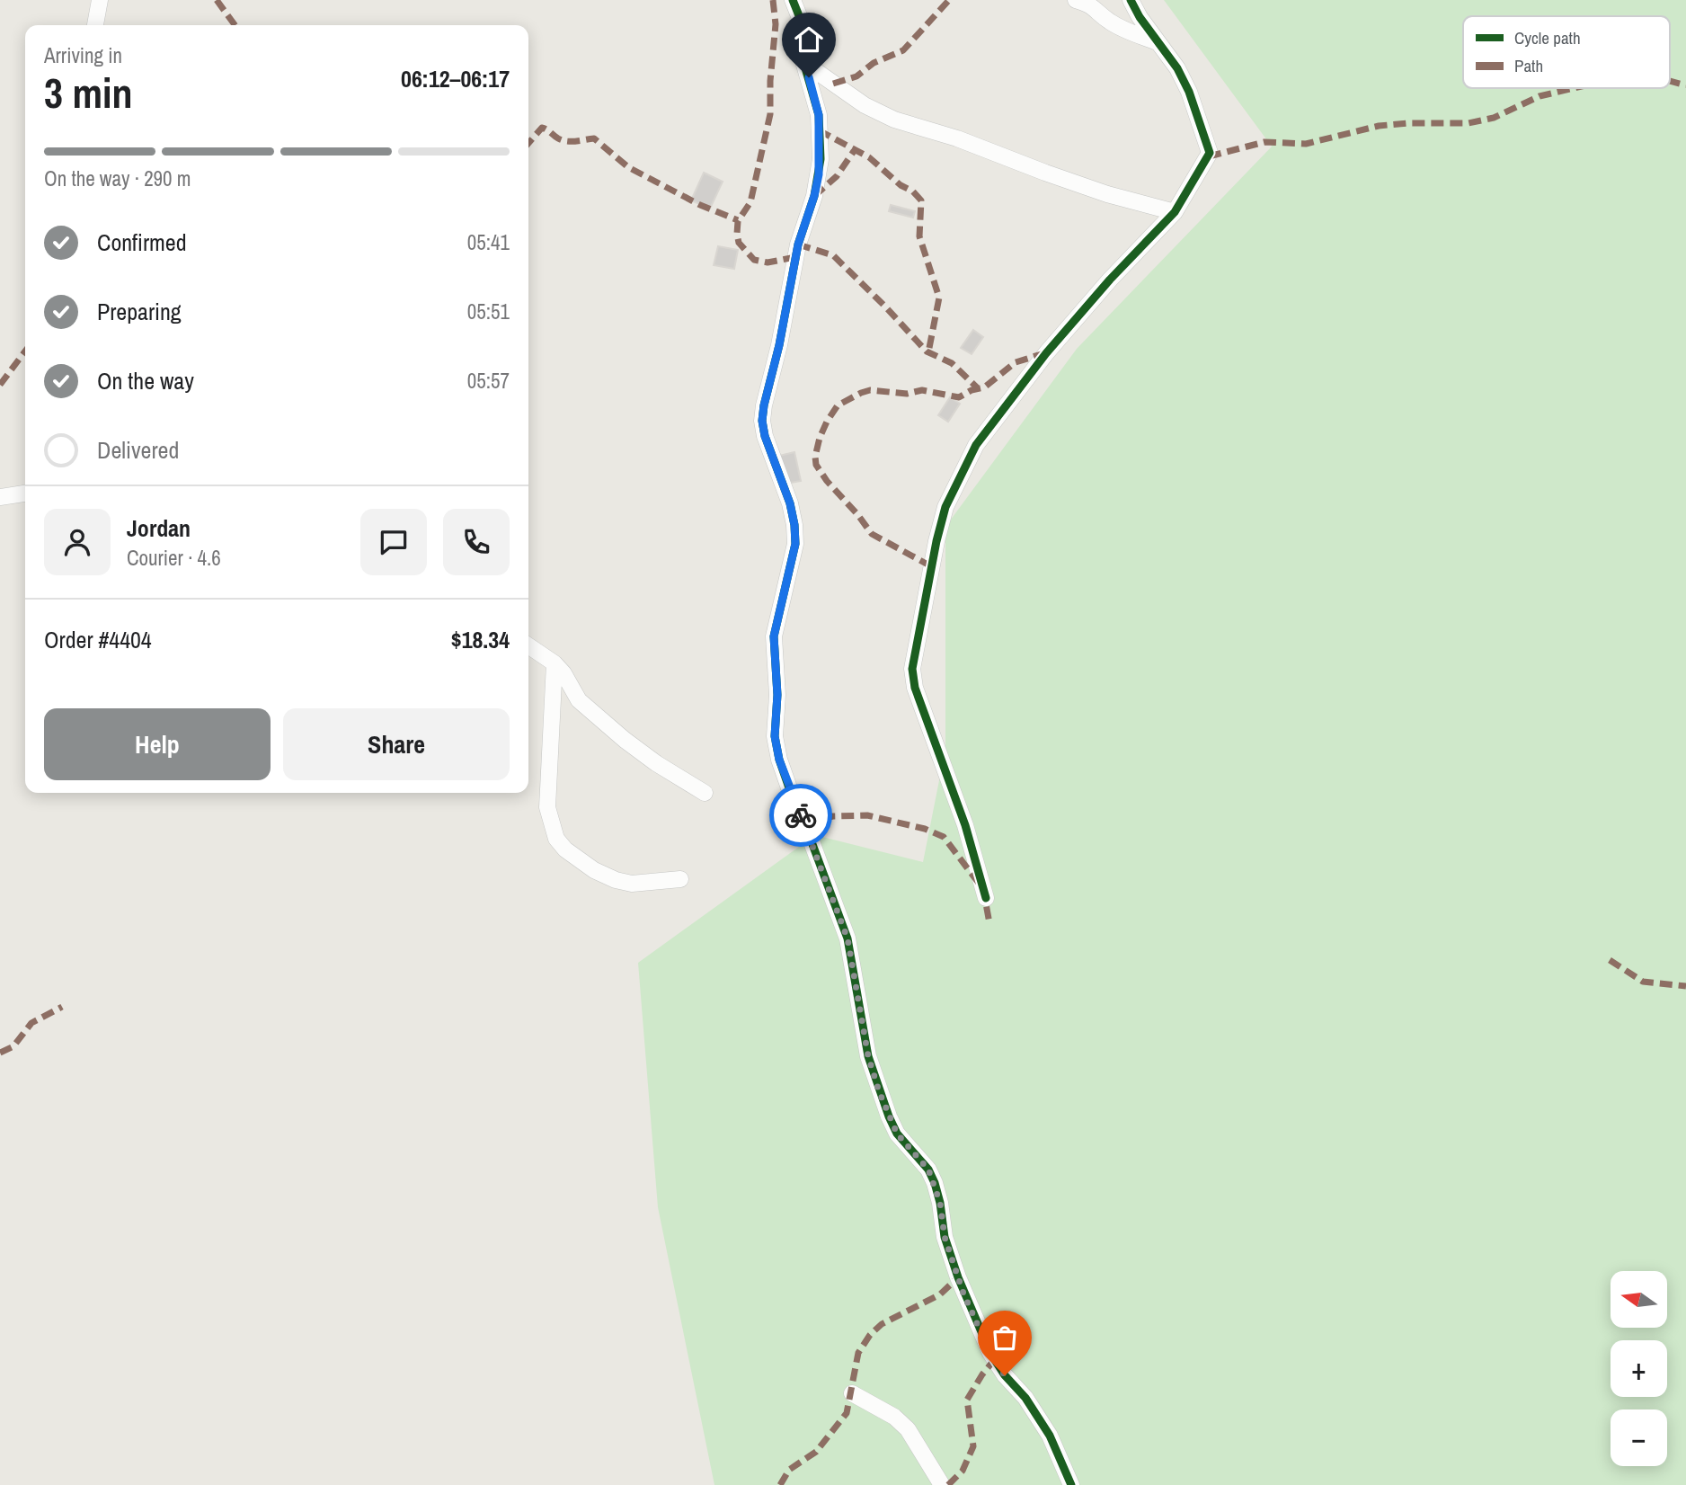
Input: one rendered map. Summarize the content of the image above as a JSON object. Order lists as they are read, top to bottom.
{
  "legend": ["Cycle path", "Path"],
  "north": "left",
  "page": {
    "heading": ["3 min", "Arriving in", "06:12–06:17"],
    "panel": [
      "Jordan",
      "Courier · 4.6",
      "Order #4404",
      "$18.34"
    ],
    "bar": "On the way · 290 m",
    "list": [
      ["Confirmed", "05:41"],
      ["Preparing", "05:51"],
      ["On the way", "05:57"],
      "Delivered"
    ],
    "buttons": ["Help", "Share"],
    "map_buttons": ["+", "−"]
  }
}
